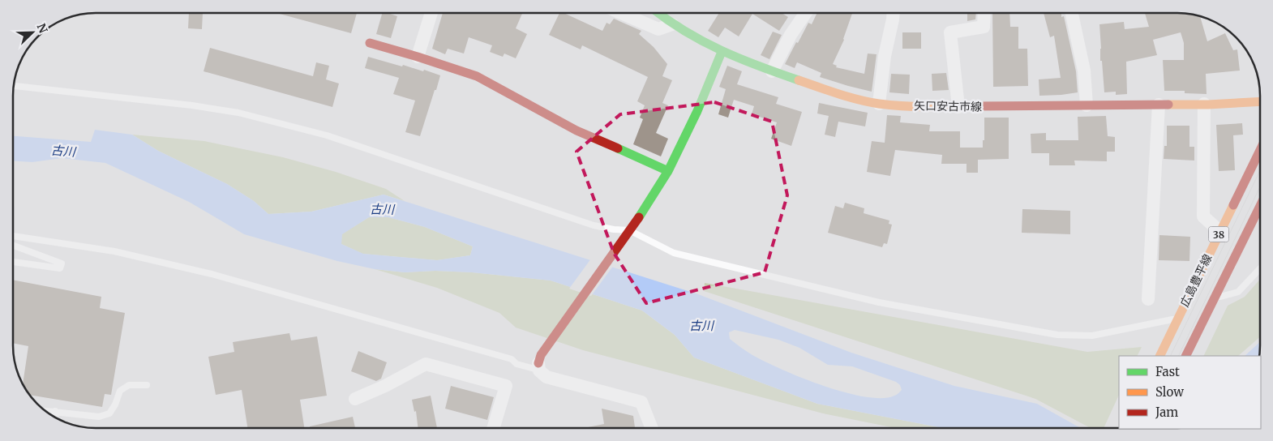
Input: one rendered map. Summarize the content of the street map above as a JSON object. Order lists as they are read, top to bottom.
{
  "streets": {
    "main road": ["矢口安古市線", "38", "広島豊平線"]
  },
  "water": ["古川"],
  "legend": ["Fast", "Slow", "Jam"],
  "north": "top right"
}
